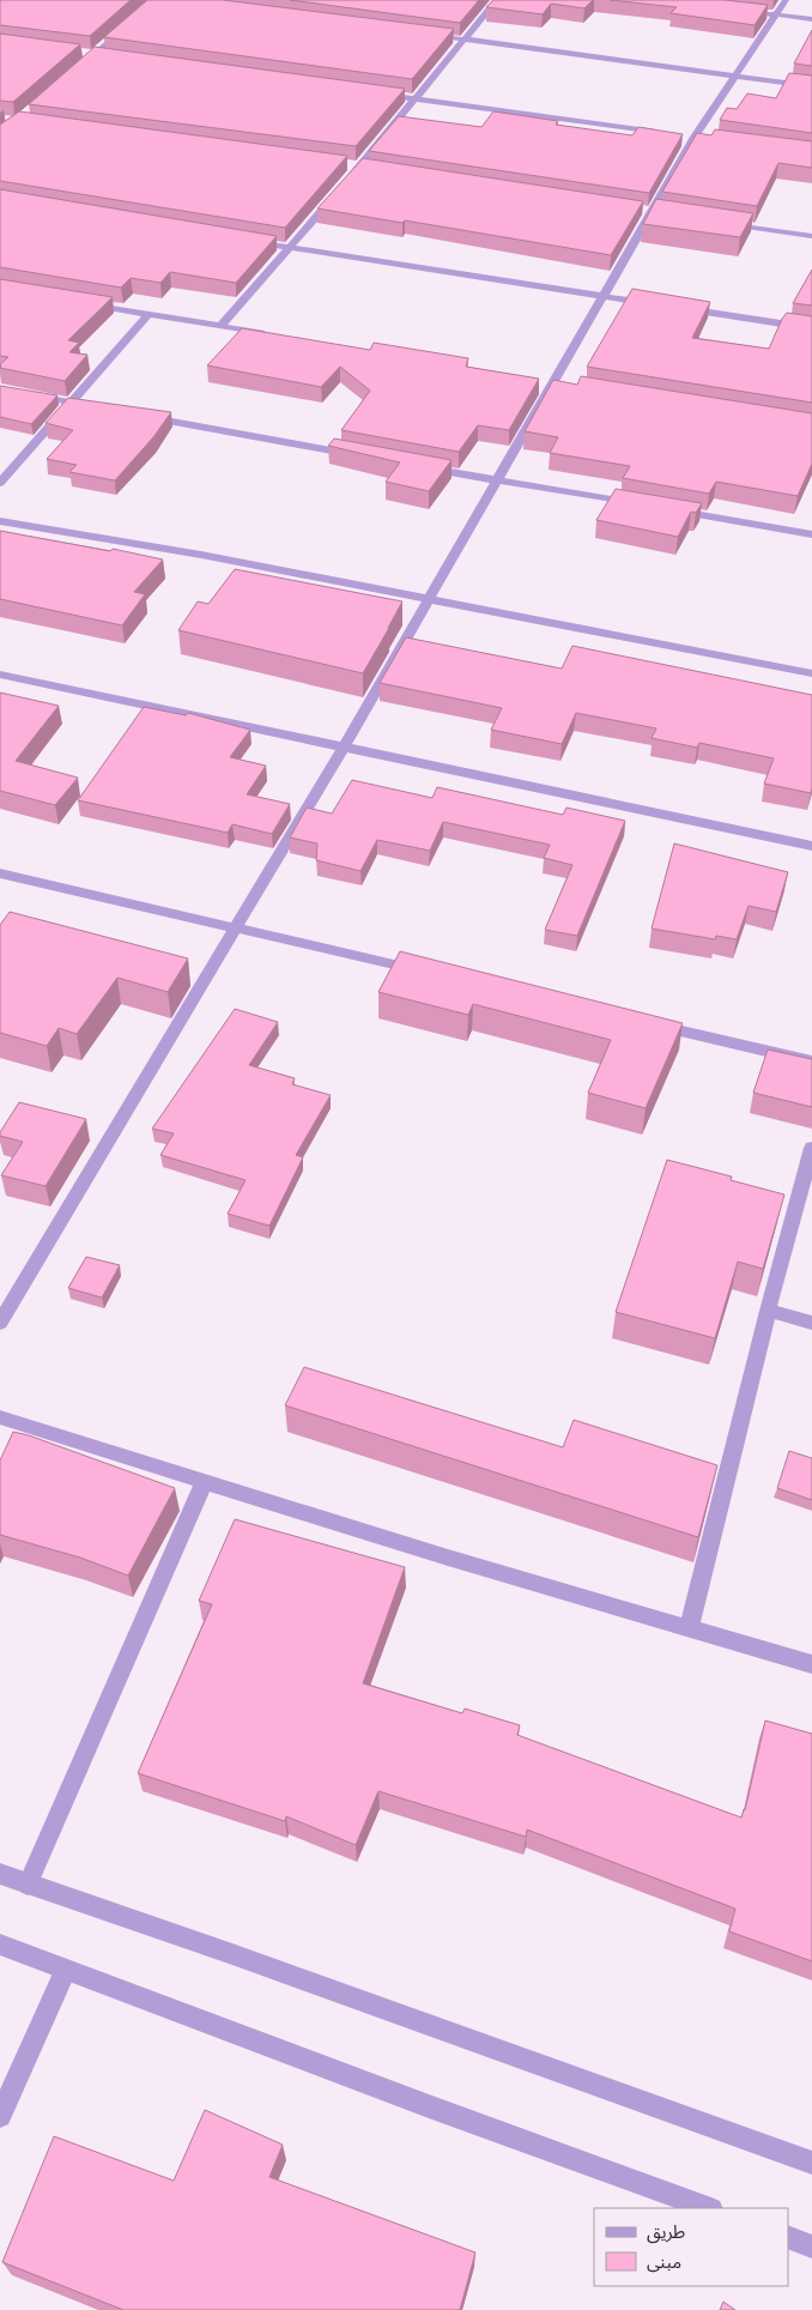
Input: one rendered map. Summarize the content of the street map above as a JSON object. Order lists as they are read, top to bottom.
{
  "legend": ["طريق", "مبنى"]
}
